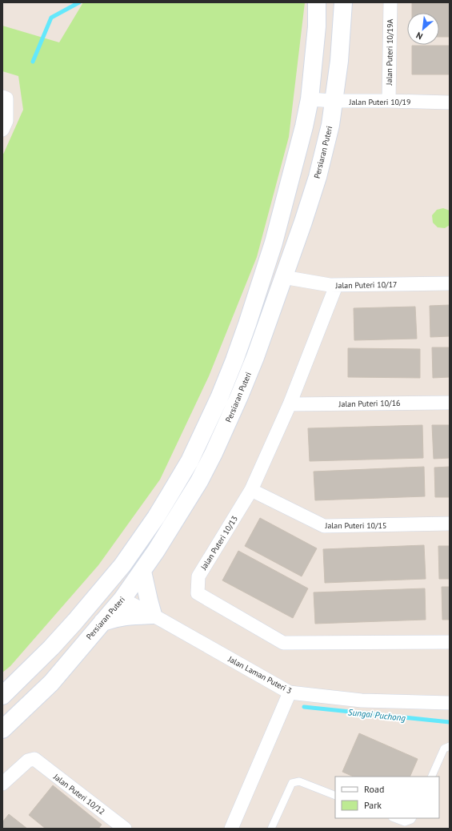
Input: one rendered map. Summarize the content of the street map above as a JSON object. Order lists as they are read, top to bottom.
{
  "streets": {
    "main road": ["Persiaran Puteri"],
    "street": [
      "Jalan Puteri 10/19A",
      "Jalan Puteri 10/19",
      "Jalan Puteri 10/17",
      "Jalan Puteri 10/16",
      "Jalan Puteri 10/15",
      "Jalan Puteri 10/13",
      "Jalan Laman Puteri 3",
      "Jalan Puteri 10/12"
    ]
  },
  "crossings": [
    ["Jalan Puteri 10/19A", "Jalan Puteri 10/19"],
    ["Jalan Puteri 10/19", "Persiaran Puteri"],
    ["Persiaran Puteri", "Jalan Puteri 10/17"],
    ["Persiaran Puteri", "Jalan Laman Puteri 3"],
    ["Jalan Puteri 10/17", "Jalan Puteri 10/13"],
    ["Jalan Puteri 10/16", "Jalan Puteri 10/13"],
    ["Jalan Puteri 10/15", "Jalan Puteri 10/13"]
  ],
  "water": ["Sungai Puchong"],
  "legend": ["Road", "Park"],
  "north": "bottom left"
}
